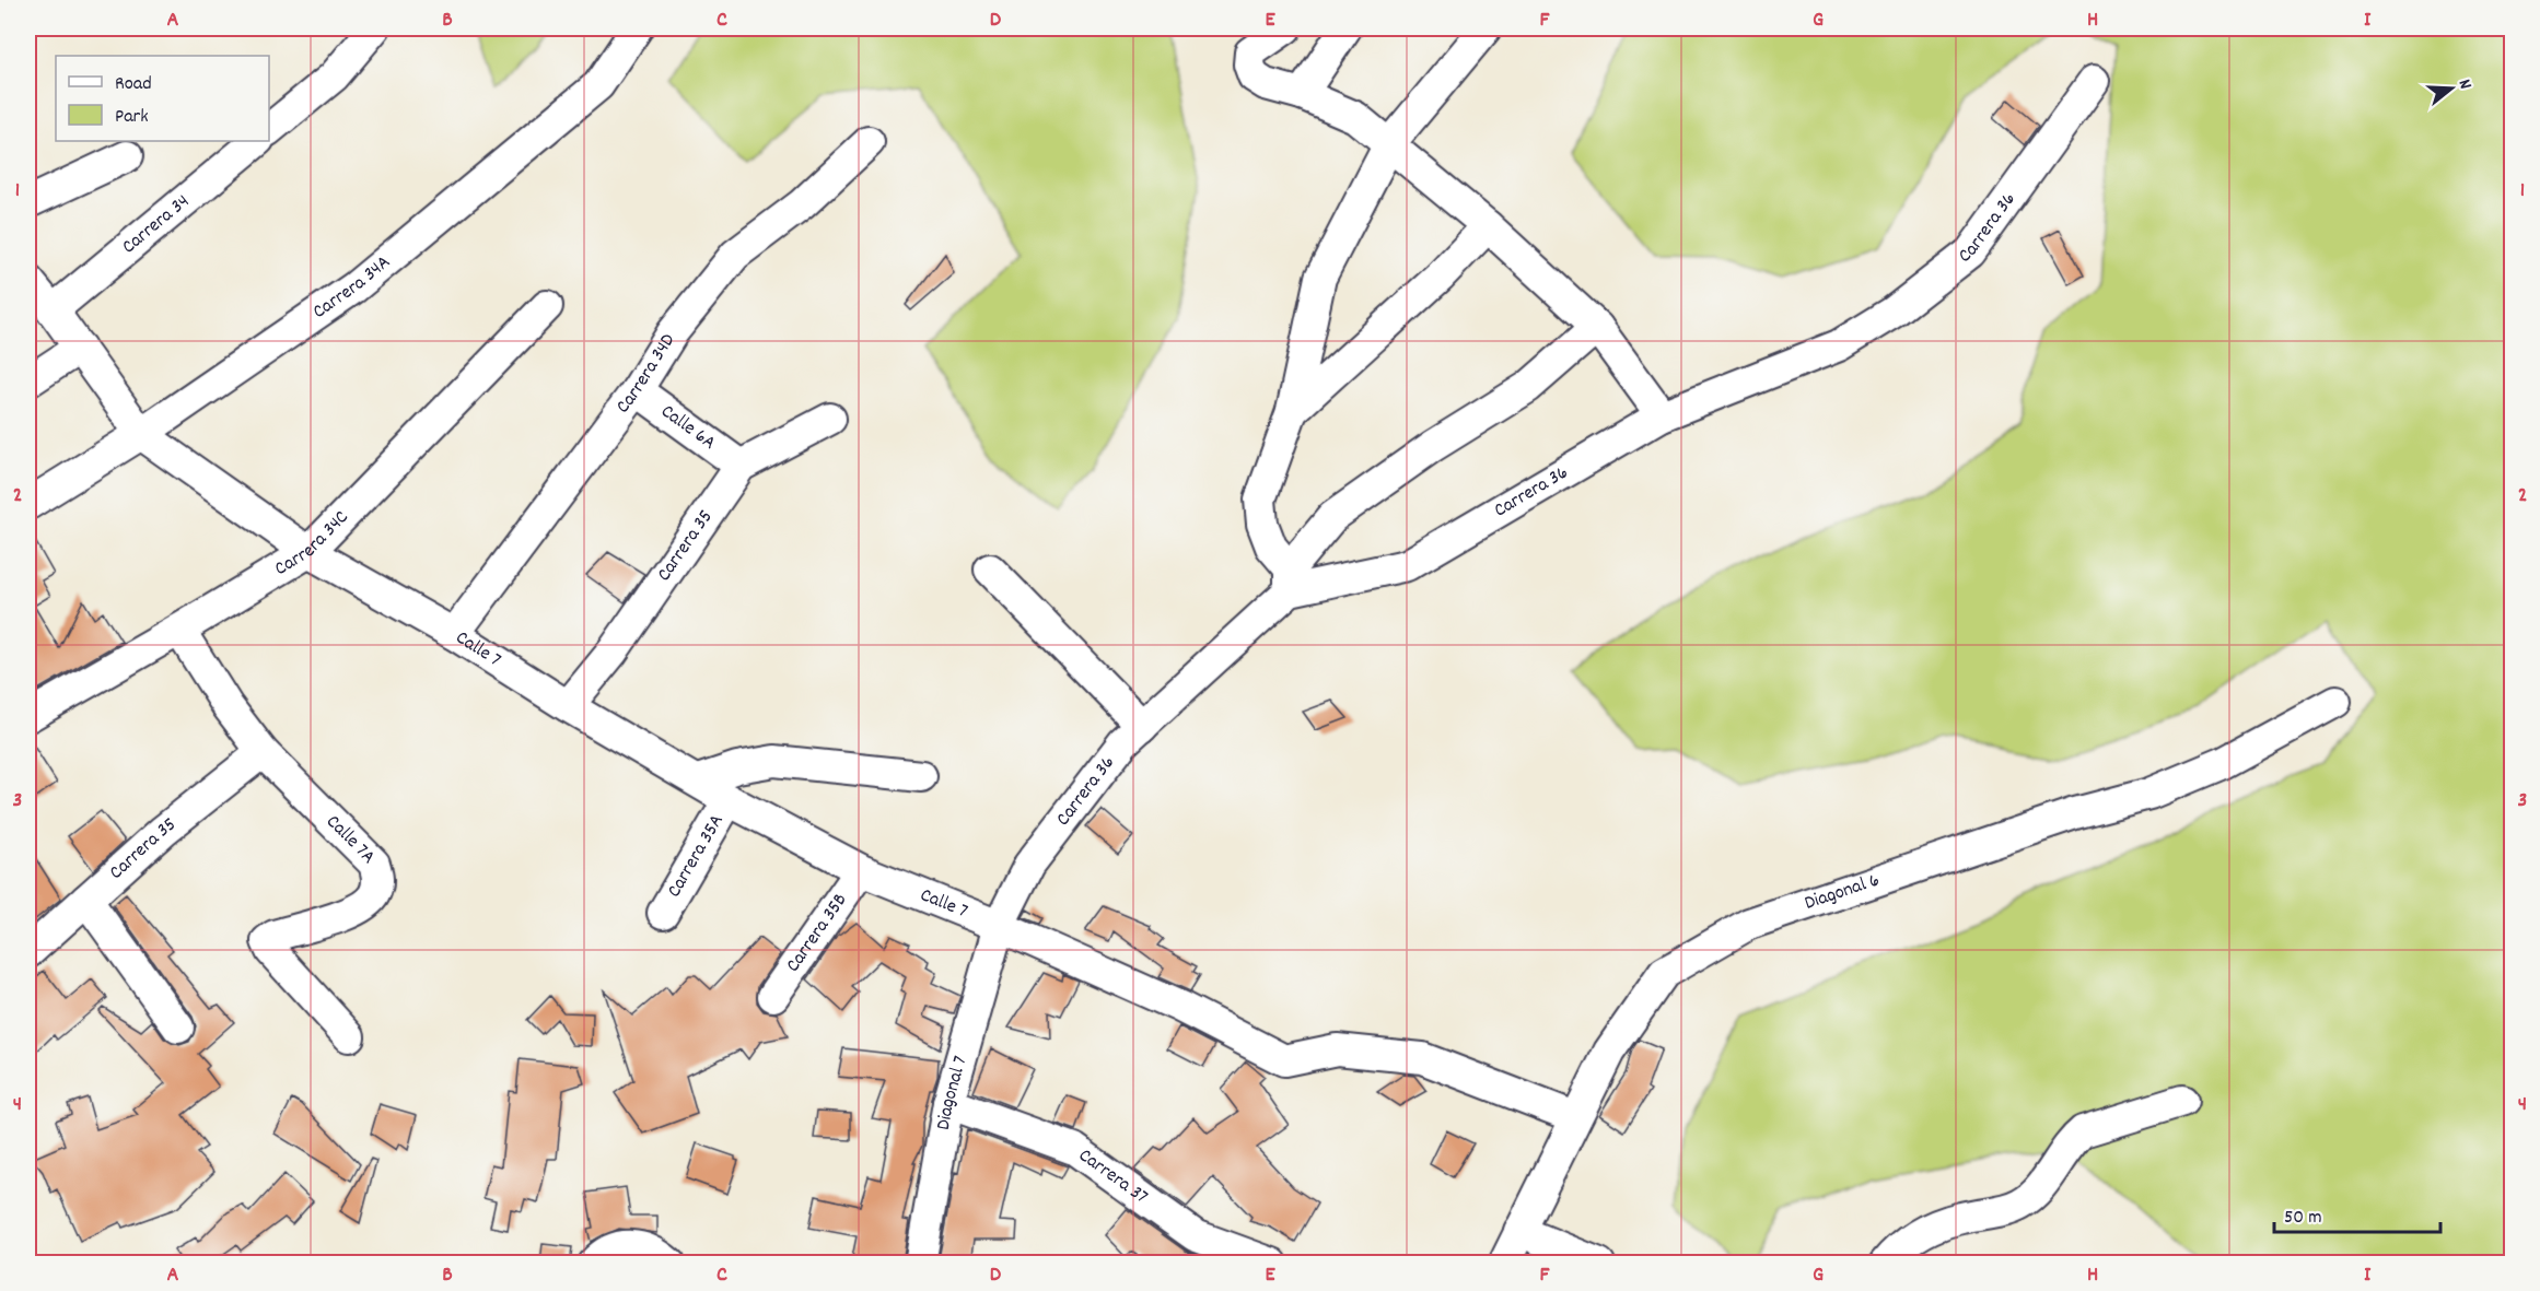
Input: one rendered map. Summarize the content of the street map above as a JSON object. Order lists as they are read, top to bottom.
{
  "streets": {
    "street": [
      "Carrera 34",
      "Carrera 36",
      "Carrera 34A",
      "Carrera 34D",
      "Calle 6A",
      "Carrera 34C",
      "Carrera 35",
      "Calle 7",
      "Calle 7A",
      "Carrera 35A",
      "Diagonal 6",
      "Carrera 35B",
      "Diagonal 7",
      "Carrera 37"
    ]
  },
  "crossings": [
    ["Carrera 34", "Calle 7"],
    ["Carrera 36", "Calle 7"],
    ["Carrera 36", "Diagonal 7"],
    ["Carrera 34A", "Calle 7"],
    ["Carrera 34D", "Calle 6A"],
    ["Carrera 34D", "Calle 7"],
    ["Calle 6A", "Carrera 35"],
    ["Carrera 34C", "Calle 7"],
    ["Carrera 34C", "Calle 7A"],
    ["Carrera 35", "Calle 7"],
    ["Carrera 35", "Calle 7A"],
    ["Calle 7", "Carrera 35A"],
    ["Calle 7", "Diagonal 6"],
    ["Calle 7", "Carrera 35B"],
    ["Calle 7", "Diagonal 7"],
    ["Diagonal 7", "Carrera 37"]
  ],
  "legend": ["Road", "Park"],
  "scale_bar": "50 m",
  "north": "right",
  "grid": {
    "columns": [
      "A",
      "B",
      "C",
      "D",
      "E",
      "F",
      "G",
      "H",
      "I"
    ],
    "rows": [
      "1",
      "2",
      "3",
      "4"
    ]
  }
}
